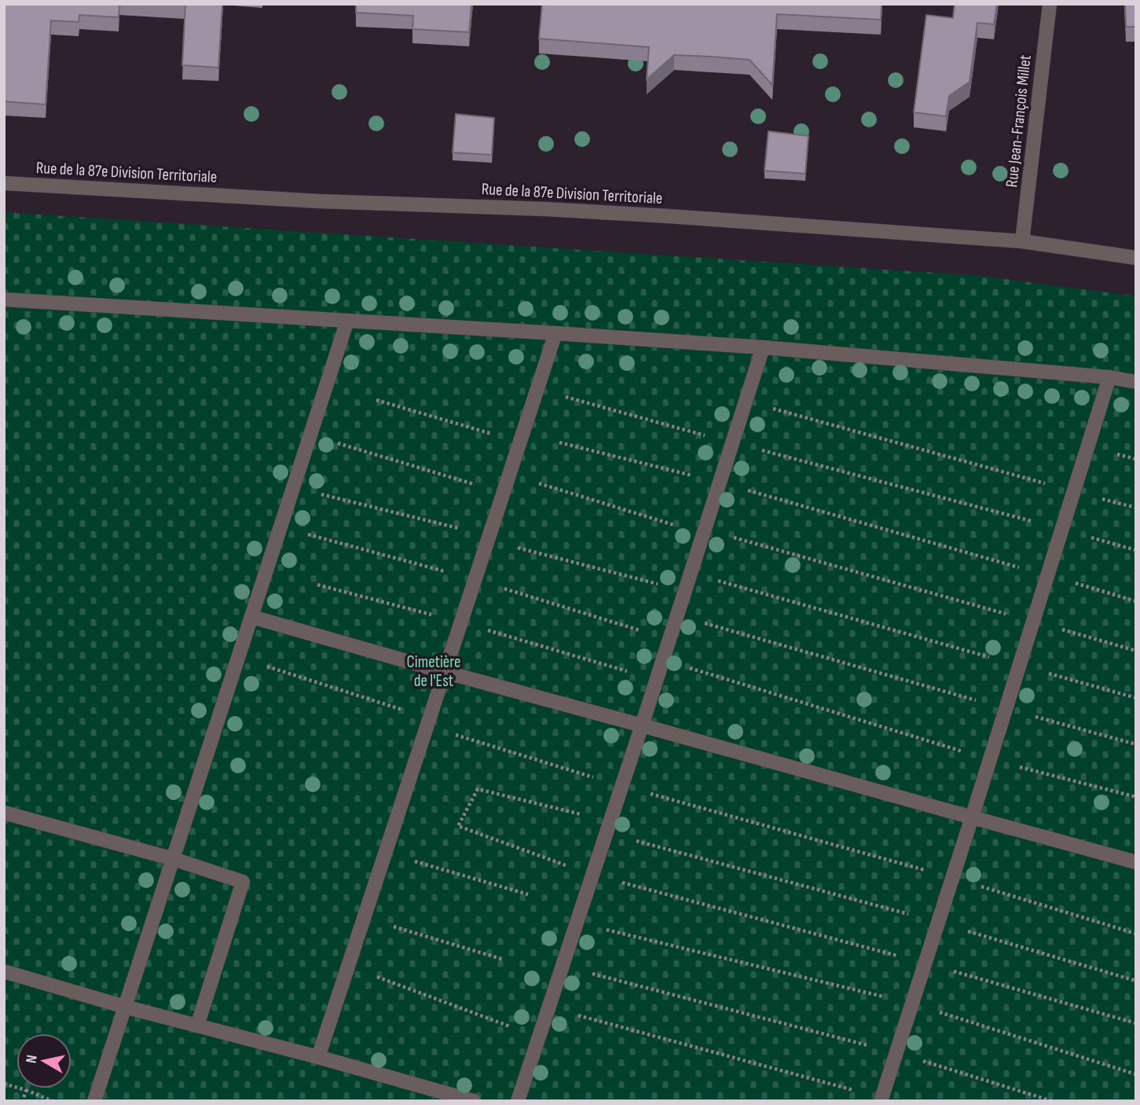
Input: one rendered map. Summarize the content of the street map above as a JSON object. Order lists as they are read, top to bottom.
{
  "streets": {
    "street": ["Rue Jean-François Millet", "Rue de la 87e Division Territoriale"]
  },
  "crossings": [
    ["Rue Jean-François Millet", "Rue de la 87e Division Territoriale"]
  ],
  "parks": ["Cimetière de l'Est"],
  "north": "left"
}
